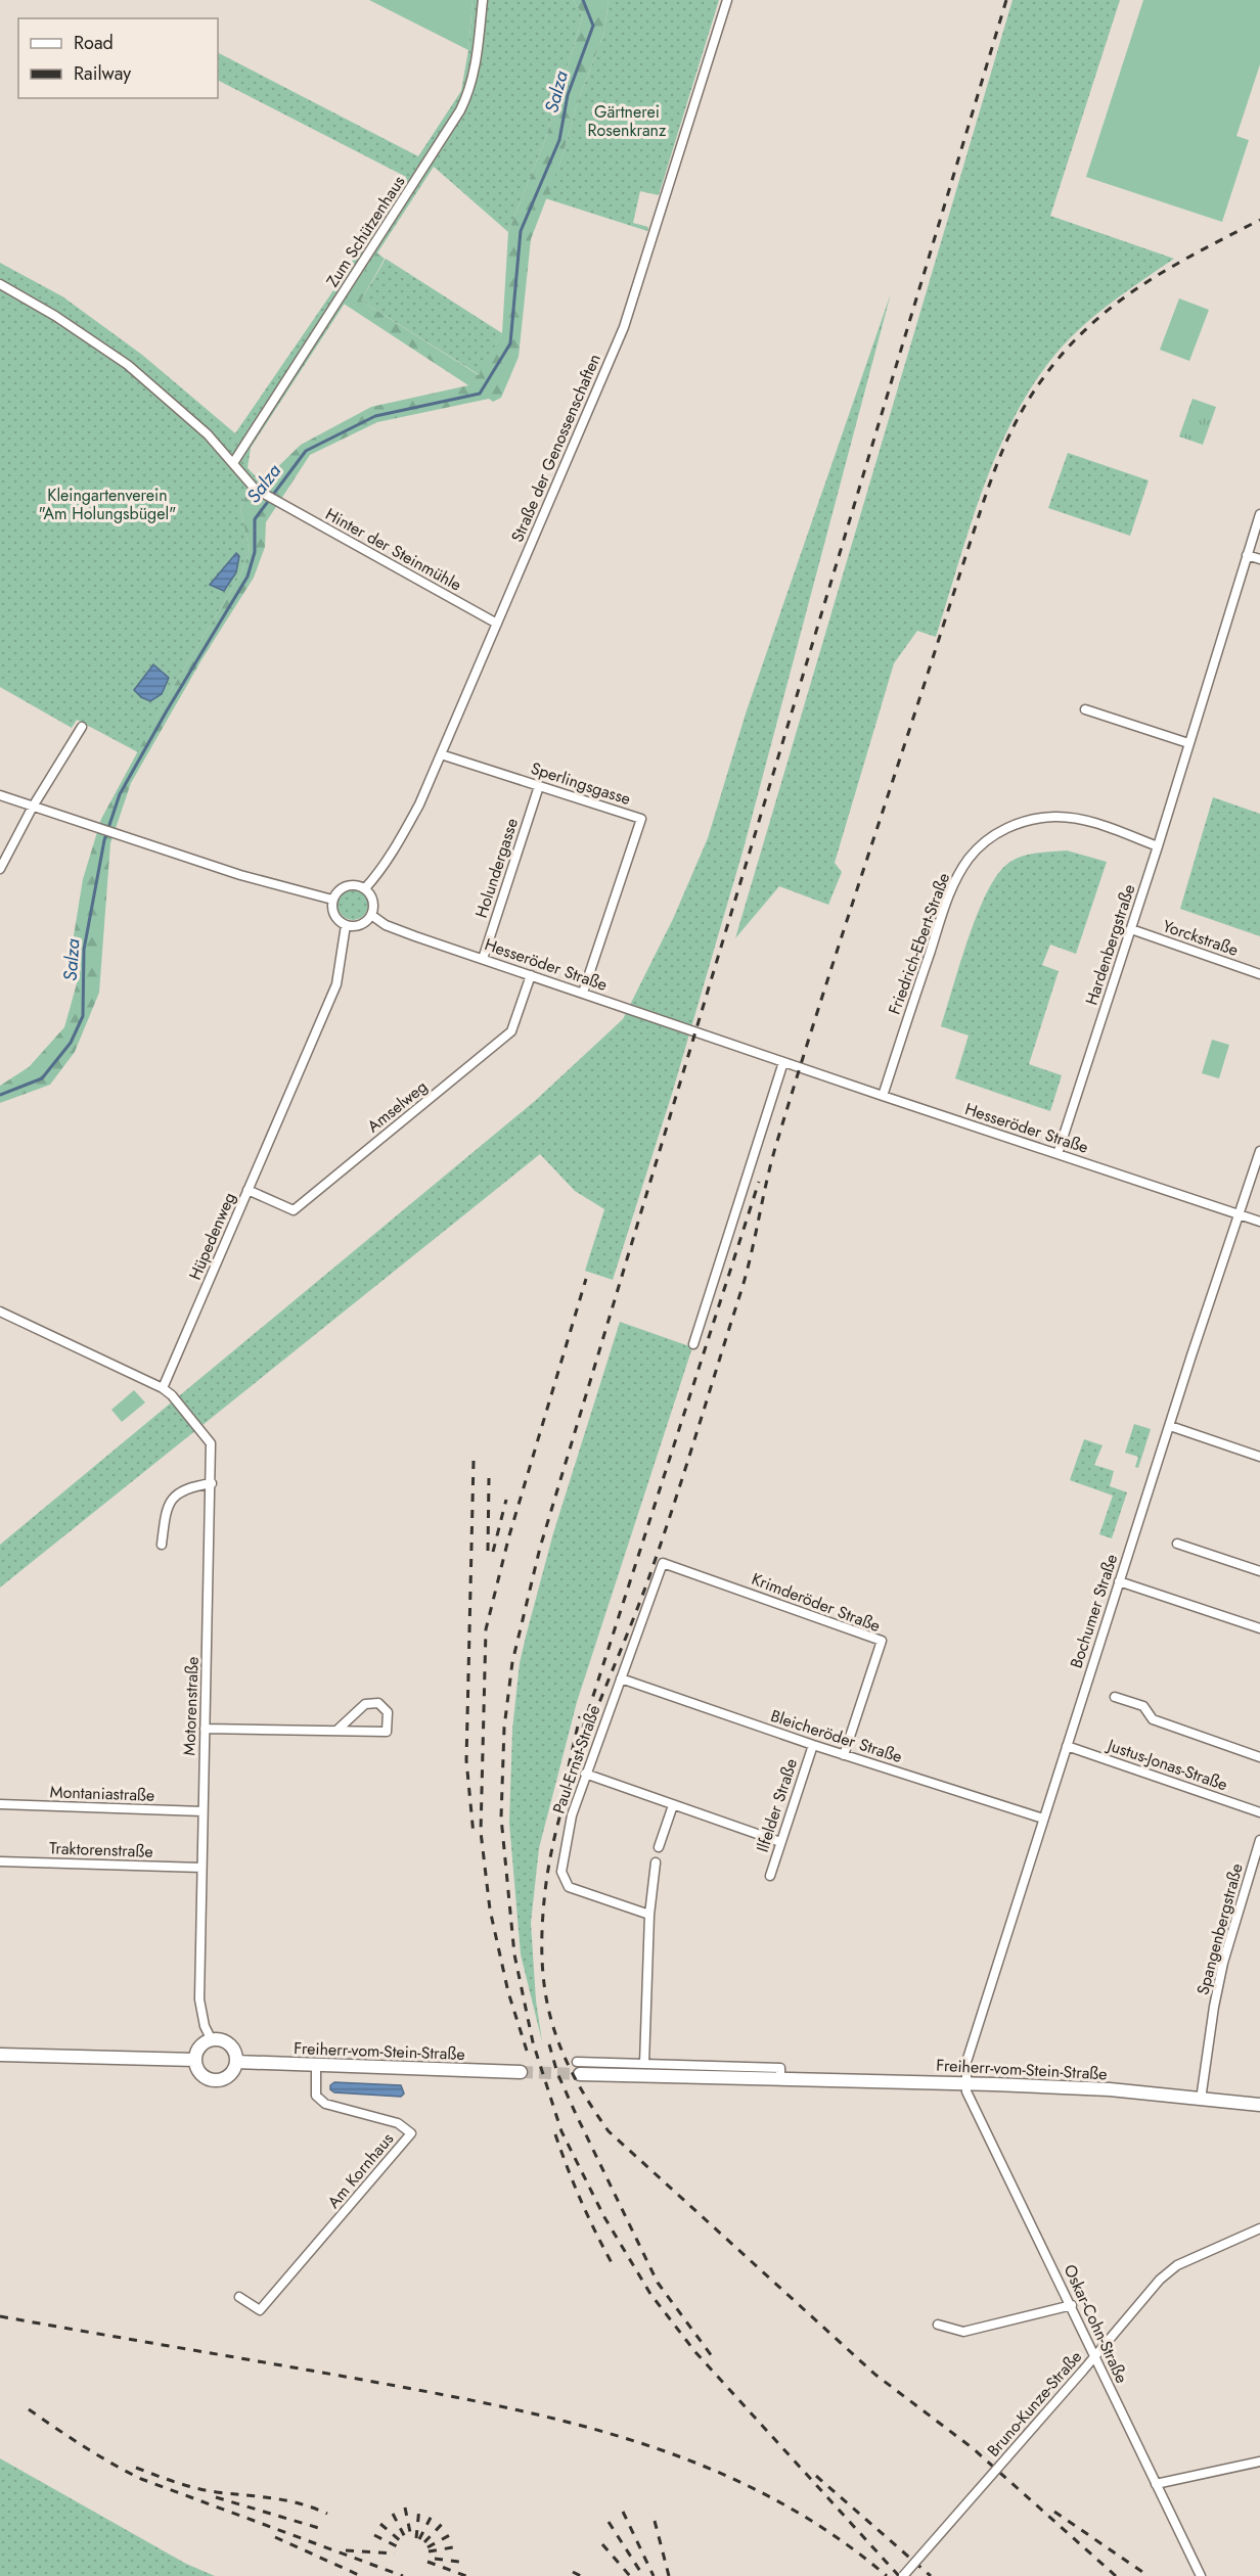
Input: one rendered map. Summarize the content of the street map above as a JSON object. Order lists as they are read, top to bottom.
{
  "streets": {
    "main road": ["Freiherr-vom-Stein-Straße"],
    "street": [
      "Zum Schützenhaus",
      "Straße der Genossenschaften",
      "Hinter der Steinmühle",
      "Sperlingsgasse",
      "Holundergasse",
      "Yorckstraße",
      "Friedrich-Ebert-Straße",
      "Hardenbergstraße",
      "Hesseröder Straße",
      "Amselweg",
      "Hüpedenweg",
      "Krimderöder Straße",
      "Bochumer Straße",
      "Motorenstraße",
      "Bleicheröder Straße",
      "Paul-Ernst-Straße",
      "Justus-Jonas-Straße",
      "Montaniastraße",
      "Ilfelder Straße",
      "Traktorenstraße",
      "Spangenbergstraße",
      "Am Kornhaus",
      "Oskar-Cohn-Straße",
      "Bruno-Kunze-Straße"
    ]
  },
  "crossings": [
    ["Zum Schützenhaus", "Hinter der Steinmühle"],
    ["Straße der Genossenschaften", "Hinter der Steinmühle"],
    ["Straße der Genossenschaften", "Sperlingsgasse"],
    ["Straße der Genossenschaften", "Hesseröder Straße"],
    ["Straße der Genossenschaften", "Hüpedenweg"],
    ["Sperlingsgasse", "Holundergasse"],
    ["Sperlingsgasse", "Hesseröder Straße"],
    ["Holundergasse", "Hesseröder Straße"],
    ["Yorckstraße", "Hardenbergstraße"],
    ["Friedrich-Ebert-Straße", "Hardenbergstraße"],
    ["Friedrich-Ebert-Straße", "Hesseröder Straße"],
    ["Hardenbergstraße", "Hesseröder Straße"],
    ["Hesseröder Straße", "Amselweg"],
    ["Hesseröder Straße", "Hüpedenweg"],
    ["Hesseröder Straße", "Bochumer Straße"],
    ["Amselweg", "Hüpedenweg"],
    ["Hüpedenweg", "Motorenstraße"],
    ["Krimderöder Straße", "Bleicheröder Straße"],
    ["Krimderöder Straße", "Paul-Ernst-Straße"],
    ["Bochumer Straße", "Bleicheröder Straße"],
    ["Bochumer Straße", "Justus-Jonas-Straße"],
    ["Bochumer Straße", "Freiherr-vom-Stein-Straße"],
    ["Bochumer Straße", "Oskar-Cohn-Straße"],
    ["Motorenstraße", "Montaniastraße"],
    ["Motorenstraße", "Traktorenstraße"],
    ["Motorenstraße", "Freiherr-vom-Stein-Straße"],
    ["Bleicheröder Straße", "Paul-Ernst-Straße"],
    ["Bleicheröder Straße", "Ilfelder Straße"],
    ["Spangenbergstraße", "Freiherr-vom-Stein-Straße"],
    ["Freiherr-vom-Stein-Straße", "Am Kornhaus"],
    ["Freiherr-vom-Stein-Straße", "Oskar-Cohn-Straße"],
    ["Oskar-Cohn-Straße", "Bruno-Kunze-Straße"]
  ],
  "water": ["Salza"],
  "parks": ["Gärtnerei Rosenkranz", "Kleingartenverein \"Am Holungsbügel\""],
  "legend": ["Road", "Railway"]
}
